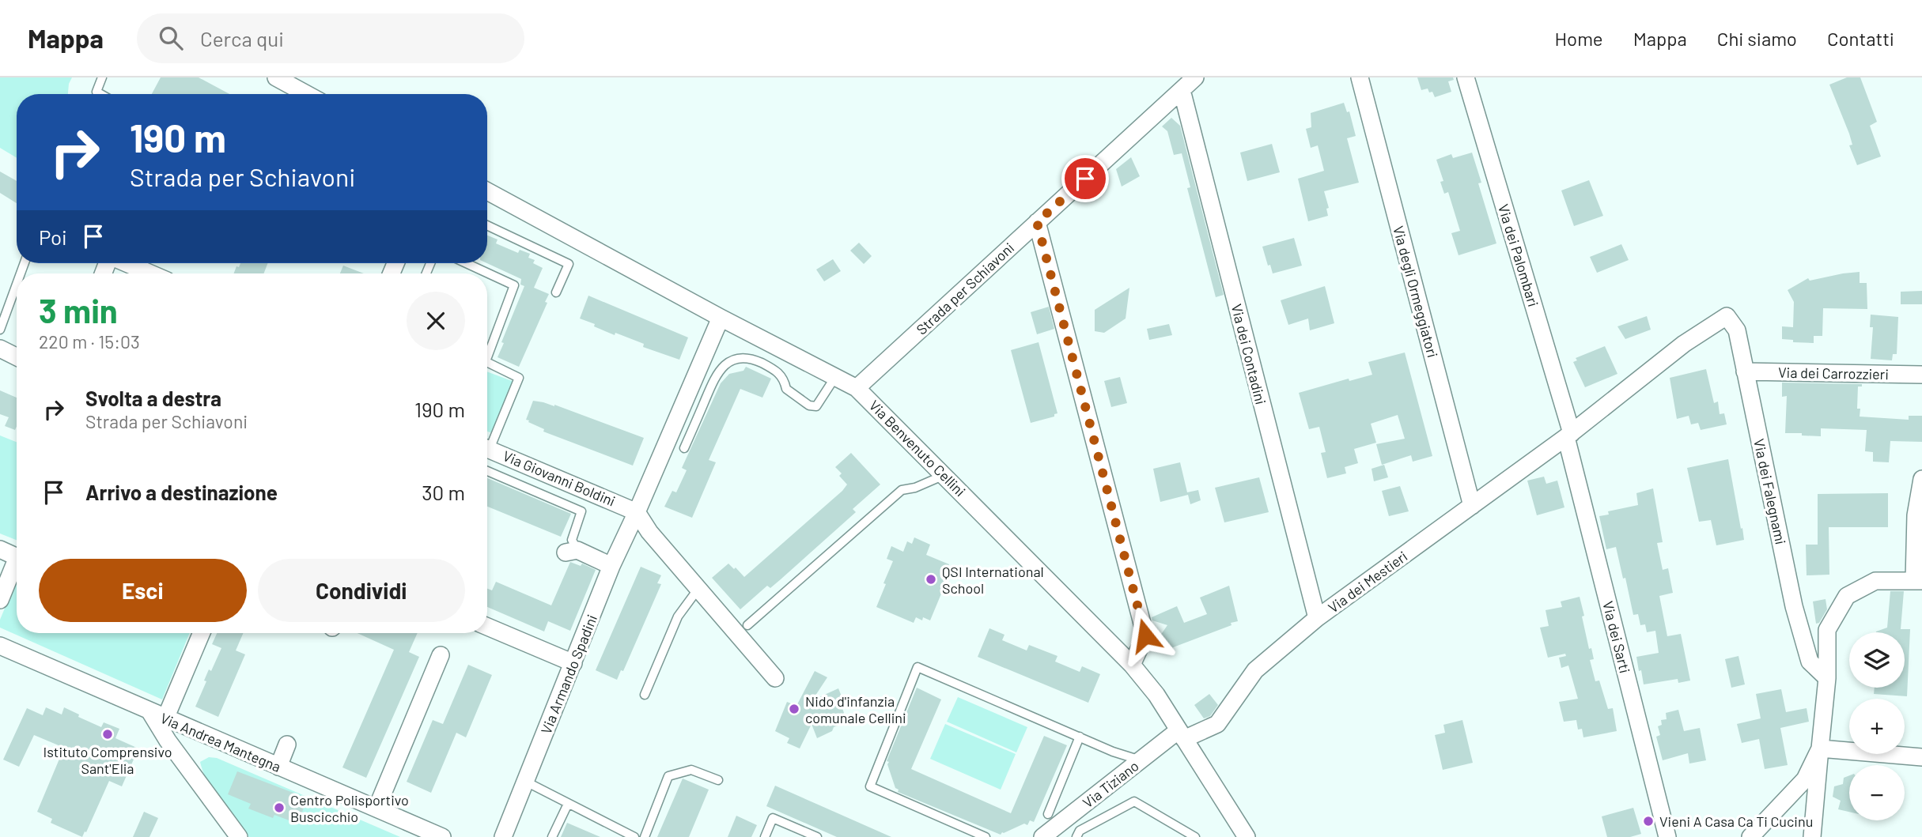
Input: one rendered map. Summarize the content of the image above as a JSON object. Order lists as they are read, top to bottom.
{
  "streets": {
    "street": [
      "Via dei Palombari",
      "Strada per Schiavoni",
      "Via degli Ormeggiatori",
      "Via dei Contadini",
      "Via dei Carrozzieri",
      "Via Benvenuto Cellini",
      "Via Giovanni Boldini",
      "Via dei Falegnami",
      "Via dei Mestieri",
      "Via dei Sarti",
      "Via Armando Spadini",
      "Via Andrea Mantegna",
      "Via Tiziano"
    ]
  },
  "crossings": [
    ["Via dei Palombari", "Via dei Falegnami"],
    ["Via dei Palombari", "Via dei Mestieri"],
    ["Via dei Palombari", "Via dei Sarti"],
    ["Strada per Schiavoni", "Via dei Contadini"],
    ["Strada per Schiavoni", "Via Benvenuto Cellini"],
    ["Via degli Ormeggiatori", "Via dei Mestieri"],
    ["Via dei Contadini", "Via dei Mestieri"],
    ["Via dei Carrozzieri", "Via dei Falegnami"],
    ["Via Benvenuto Cellini", "Via dei Mestieri"],
    ["Via Benvenuto Cellini", "Via Armando Spadini"],
    ["Via Benvenuto Cellini", "Via Tiziano"],
    ["Via Giovanni Boldini", "Via Armando Spadini"],
    ["Via dei Falegnami", "Via dei Mestieri"],
    ["Via dei Falegnami", "Via dei Sarti"],
    ["Via dei Mestieri", "Via dei Sarti"],
    ["Via dei Mestieri", "Via Tiziano"]
  ],
  "places": [
    "QSI International School",
    "Nido d'infanzia comunale Cellini",
    "Istituto Comprensivo Sant'Elia",
    "Centro Polisportivo Buscicchio",
    "Vieni A Casa Ca Ti Cucinu"
  ],
  "page": {
    "header": "Mappa",
    "search": "Cerca qui",
    "nav": [
      "Home",
      "Mappa",
      "Chi siamo",
      "Contatti"
    ],
    "turn": ["190 m", "Strada per Schiavoni"],
    "then": "Poi",
    "heading": ["3 min", "220 m · 15:03"],
    "list": [
      {
        "name": "Svolta a destra",
        "note": "Strada per Schiavoni",
        "value": "190 m"
      },
      {
        "name": "Arrivo a destinazione",
        "value": "30 m"
      }
    ],
    "buttons": ["Esci", "Condividi"],
    "map_buttons": ["+", "−"]
  }
}
